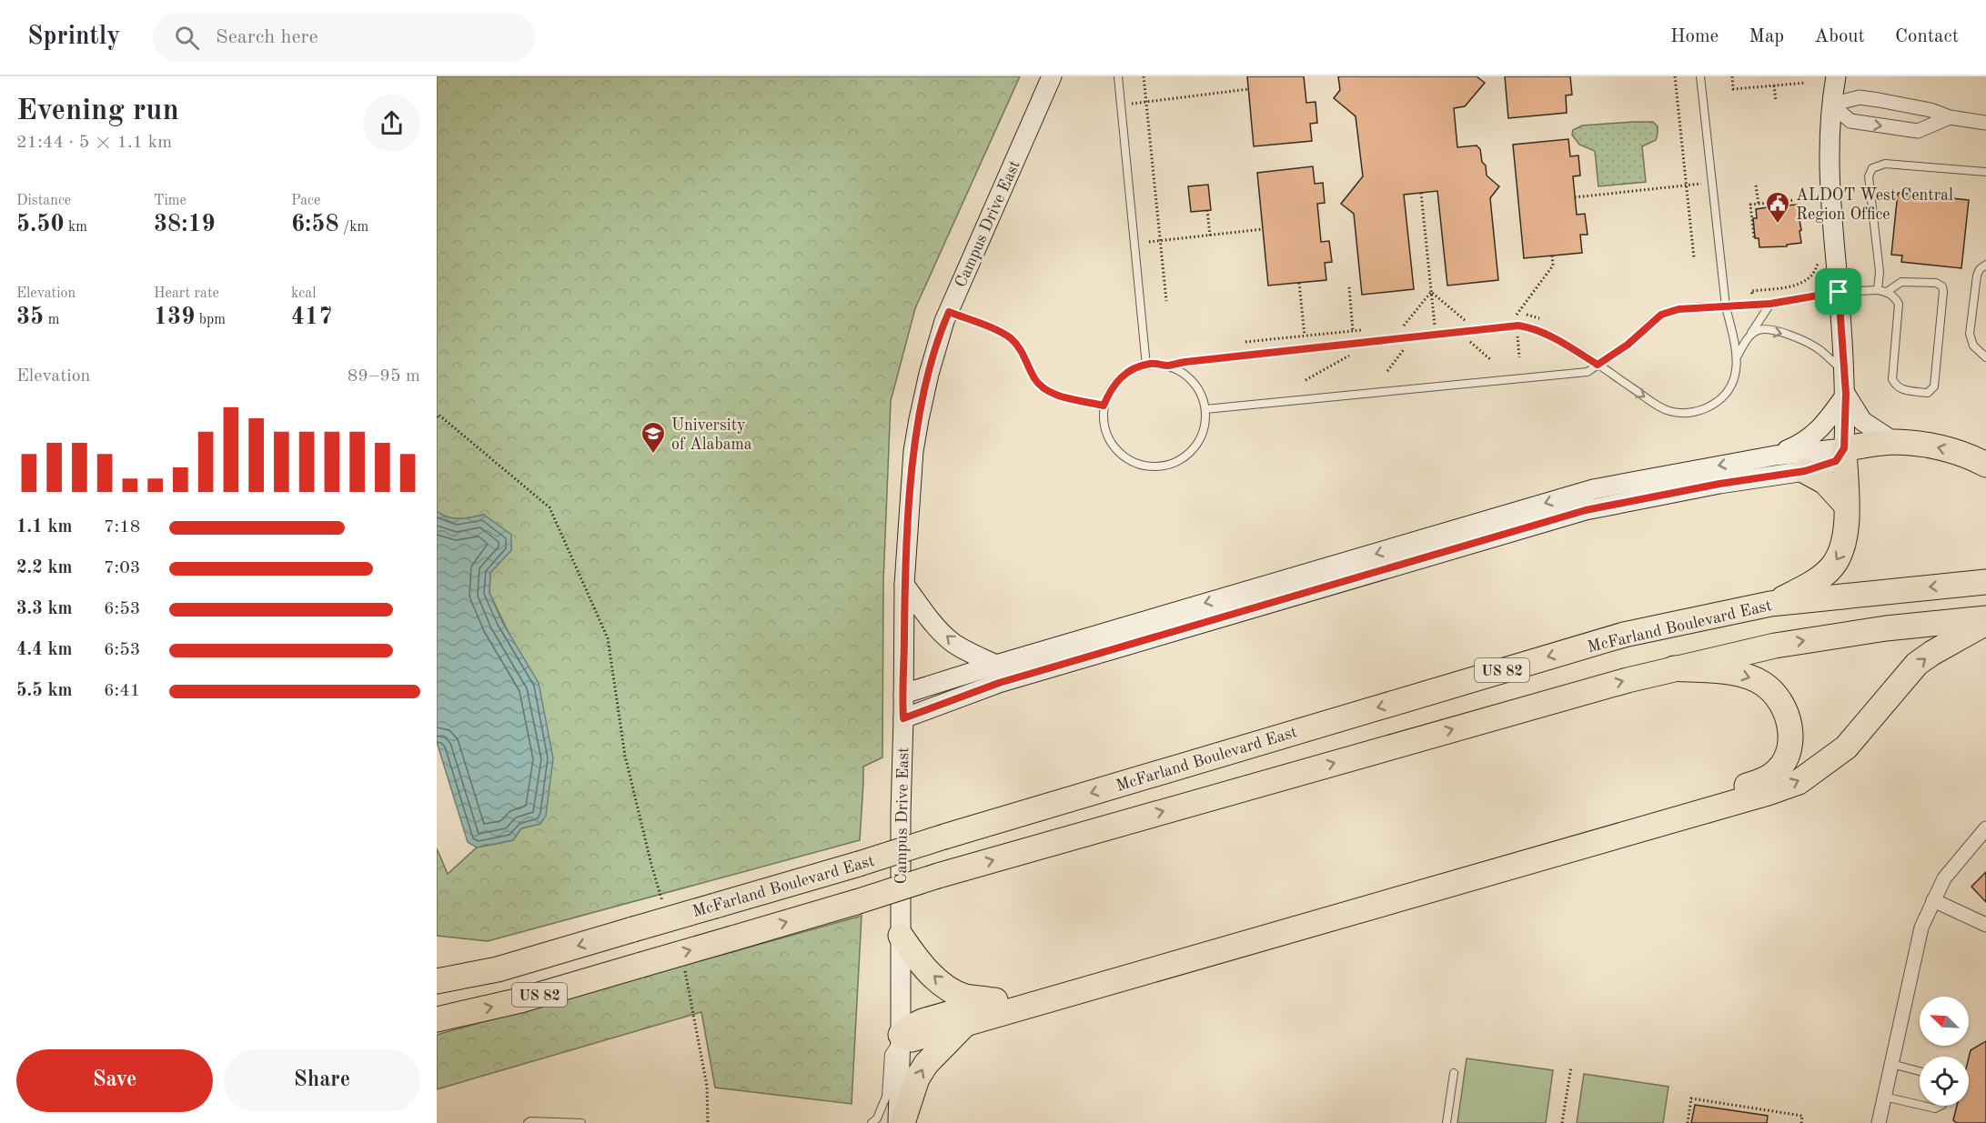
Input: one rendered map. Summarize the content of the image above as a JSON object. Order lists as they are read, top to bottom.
{
  "streets": {
    "highway": ["McFarland Boulevard East", "US 82"],
    "street": ["Campus Drive East"]
  },
  "places": {
    "public building": ["ALDOT West Central Region Office"],
    "school or university": ["University of Alabama"]
  },
  "north": "top left",
  "page": {
    "header": "Sprintly",
    "search": "Search here",
    "nav": [
      "Home",
      "Map",
      "About",
      "Contact"
    ],
    "heading": ["Evening run", "21:44 · 5 × 1.1 km"],
    "stats": [
      ["Distance", "5.50 km"],
      ["Time", "38:19"],
      ["Pace", "6:58 /km"],
      ["Elevation", "35 m"],
      ["Heart rate", "139 bpm"],
      ["kcal", "417"]
    ],
    "chart": ["Elevation", "89–95 m"],
    "list": [
      {
        "name": "1.1 km",
        "note": "7:18"
      },
      {
        "name": "2.2 km",
        "note": "7:03"
      },
      {
        "name": "3.3 km",
        "note": "6:53"
      },
      {
        "name": "4.4 km",
        "note": "6:53"
      },
      {
        "name": "5.5 km",
        "note": "6:41"
      }
    ],
    "buttons": ["Save", "Share"]
  }
}
